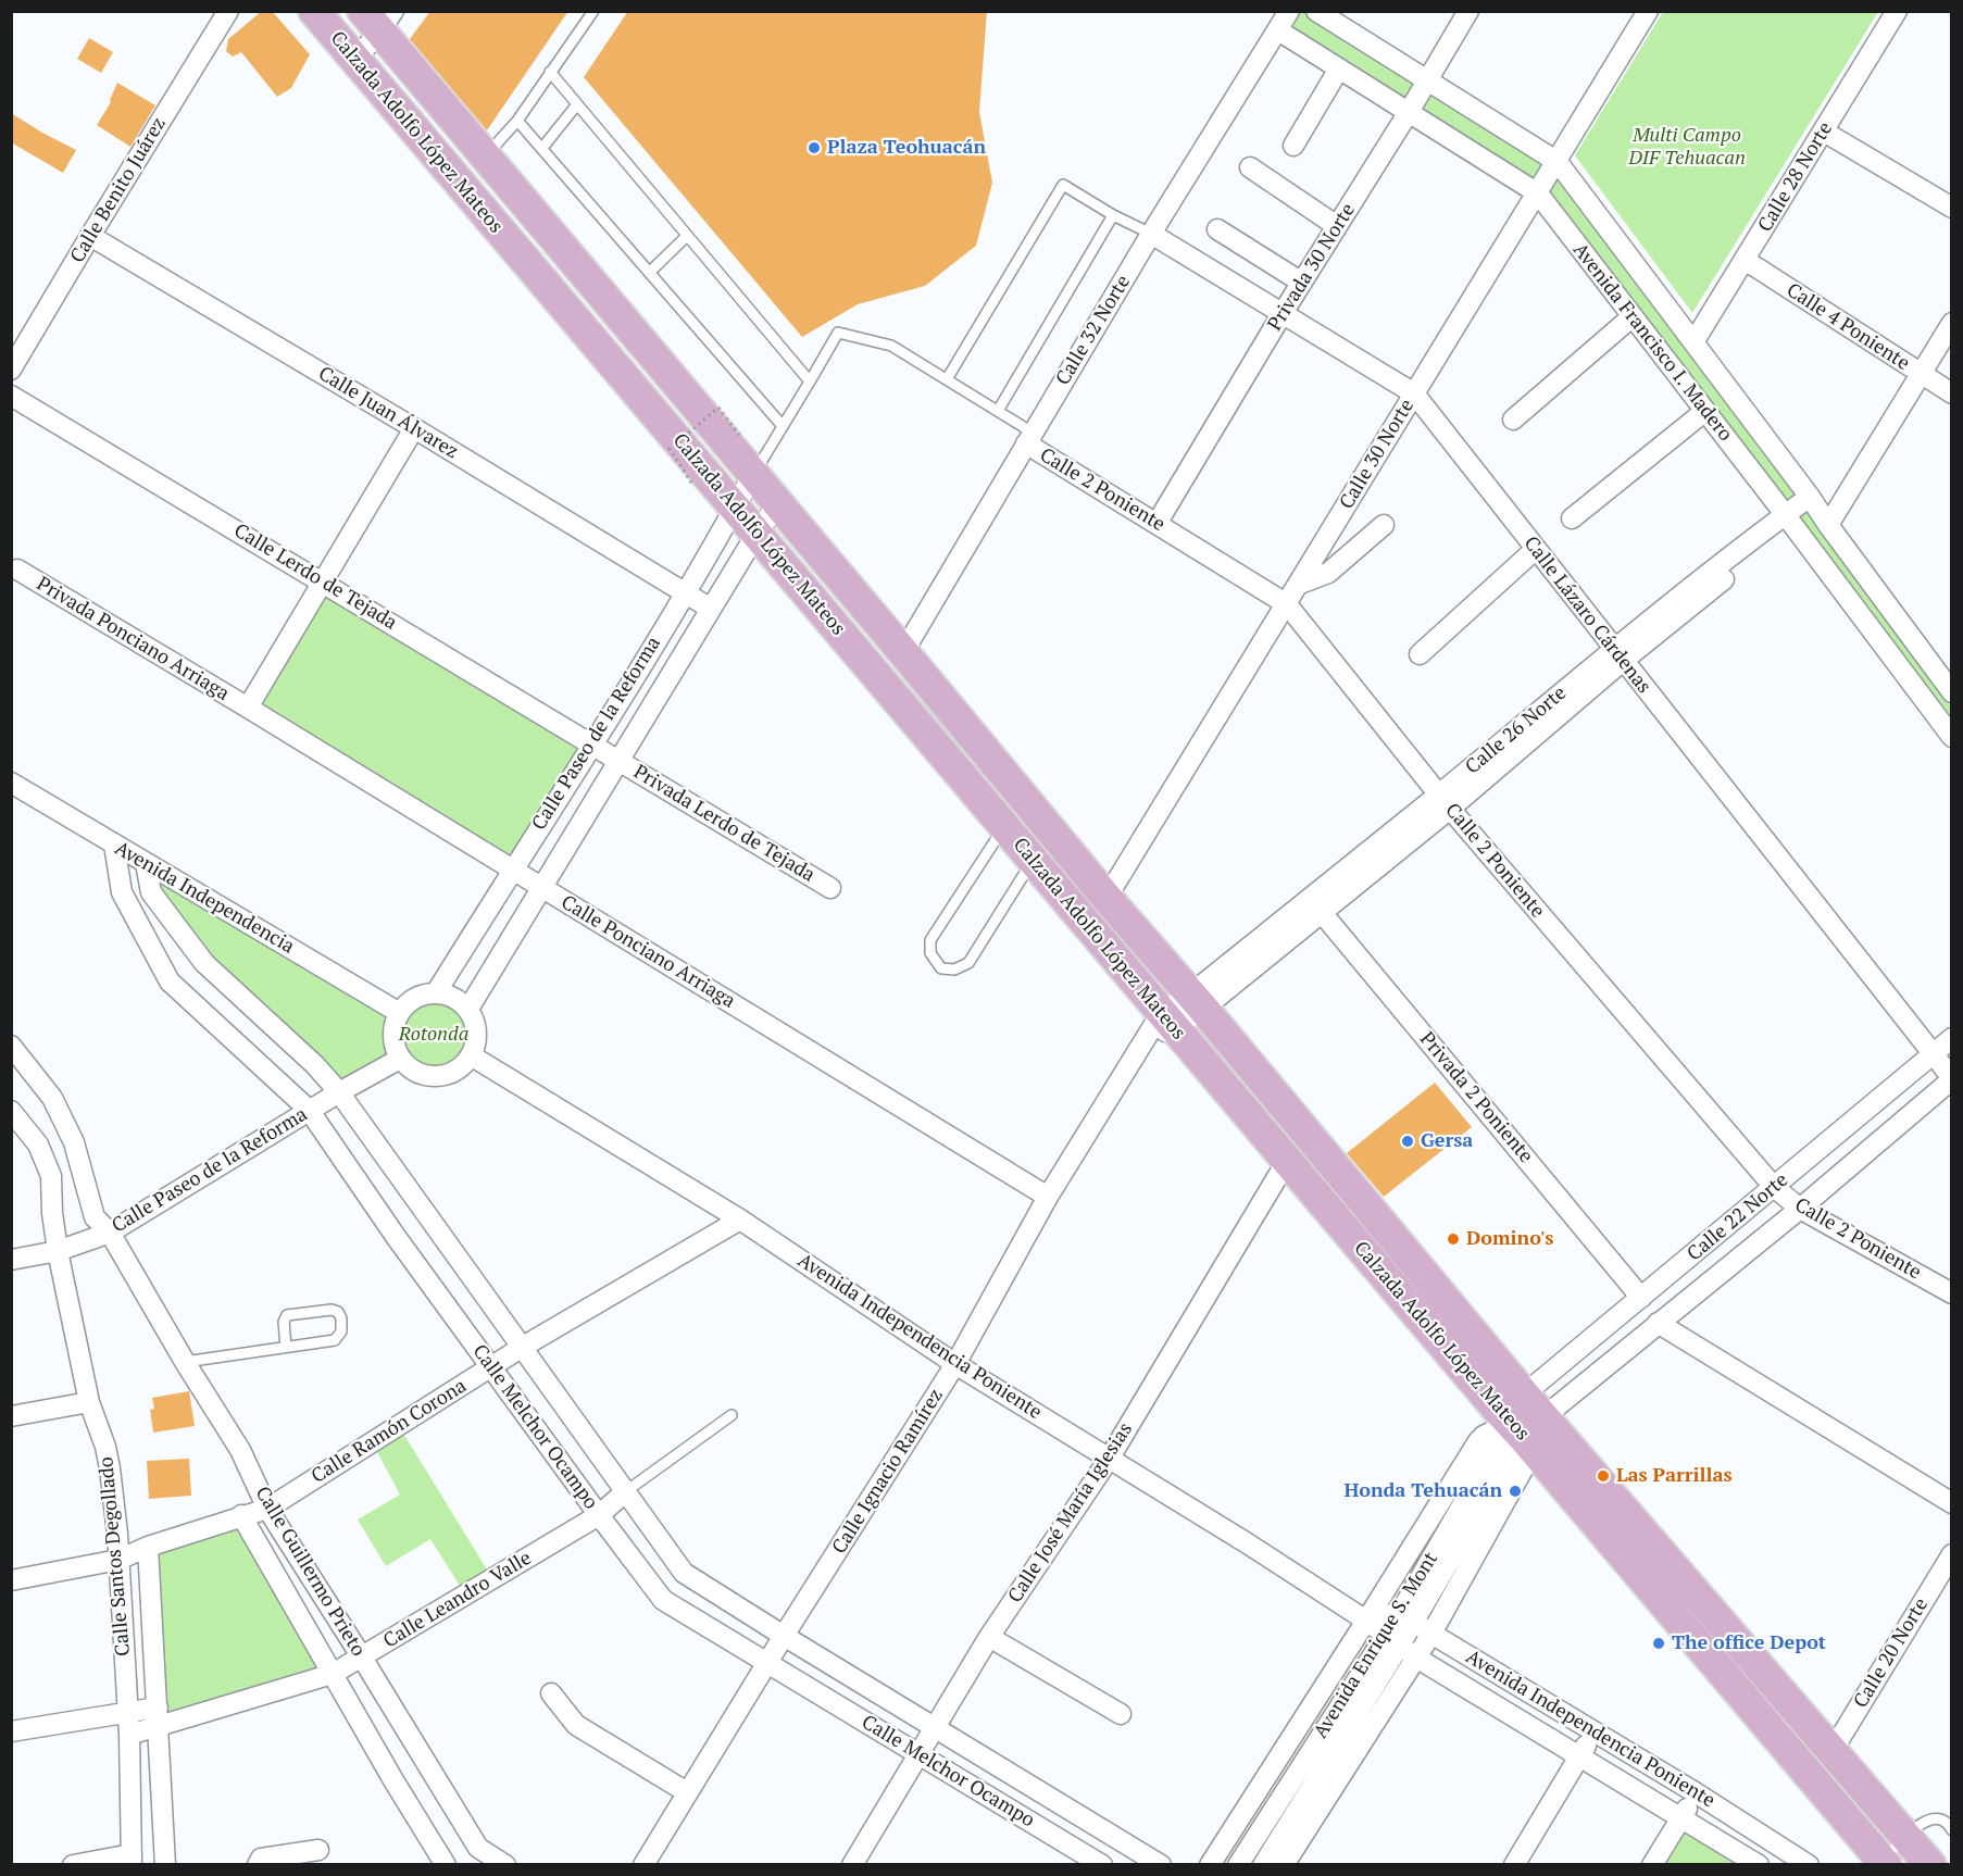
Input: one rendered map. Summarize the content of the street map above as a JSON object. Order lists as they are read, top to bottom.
{
  "streets": {
    "main road": ["Calzada Adolfo López Mateos"],
    "street": [
      "Calle 28 Norte",
      "Calle Benito Juárez",
      "Privada 30 Norte",
      "Calle 4 Poniente",
      "Calle 32 Norte",
      "Avenida Francisco I. Madero",
      "Calle Juan Álvarez",
      "Calle 30 Norte",
      "Calle 2 Poniente",
      "Calle Lerdo de Tejada",
      "Calle Lázaro Cárdenas",
      "Privada Ponciano Arriaga",
      "Calle 26 Norte",
      "Calle Paseo de la Reforma",
      "Privada Lerdo de Tejada",
      "Avenida Independencia",
      "Calle Ponciano Arriaga",
      "Privada 2 Poniente",
      "Calle 22 Norte",
      "Avenida Independencia Poniente",
      "Calle Melchor Ocampo",
      "Calle Ramón Corona",
      "Calle Ignacio Ramírez",
      "Calle José María Iglesias",
      "Calle Santos Degollado",
      "Calle Guillermo Prieto",
      "Calle Leandro Valle",
      "Avenida Enrique S. Mont",
      "Calle 20 Norte"
    ]
  },
  "crossings": [
    ["Calzada Adolfo López Mateos", "Calle 32 Norte"],
    ["Calzada Adolfo López Mateos", "Calle 30 Norte"],
    ["Calzada Adolfo López Mateos", "Calle 26 Norte"],
    ["Calzada Adolfo López Mateos", "Calle Paseo de la Reforma"],
    ["Calzada Adolfo López Mateos", "Calle 22 Norte"],
    ["Calzada Adolfo López Mateos", "Calle Ignacio Ramírez"],
    ["Calzada Adolfo López Mateos", "Calle José María Iglesias"],
    ["Calzada Adolfo López Mateos", "Avenida Enrique S. Mont"],
    ["Calzada Adolfo López Mateos", "Calle 20 Norte"],
    ["Calle 28 Norte", "Calle 4 Poniente"],
    ["Calle 28 Norte", "Avenida Francisco I. Madero"],
    ["Calle Benito Juárez", "Calle Juan Álvarez"],
    ["Privada 30 Norte", "Avenida Francisco I. Madero"],
    ["Privada 30 Norte", "Calle 2 Poniente"],
    ["Privada 30 Norte", "Calle Lázaro Cárdenas"],
    ["Calle 32 Norte", "Avenida Francisco I. Madero"],
    ["Calle 32 Norte", "Calle 2 Poniente"],
    ["Calle 32 Norte", "Calle Lázaro Cárdenas"],
    ["Avenida Francisco I. Madero", "Calle 30 Norte"],
    ["Avenida Francisco I. Madero", "Calle 26 Norte"],
    ["Calle Juan Álvarez", "Calle Paseo de la Reforma"],
    ["Calle 30 Norte", "Calle 2 Poniente"],
    ["Calle 30 Norte", "Calle Lázaro Cárdenas"],
    ["Calle 2 Poniente", "Calle 26 Norte"],
    ["Calle 2 Poniente", "Calle 22 Norte"],
    ["Calle Lerdo de Tejada", "Calle Paseo de la Reforma"],
    ["Calle Lerdo de Tejada", "Privada Lerdo de Tejada"],
    ["Calle Lázaro Cárdenas", "Calle 26 Norte"],
    ["Calle Lázaro Cárdenas", "Calle 22 Norte"],
    ["Privada Ponciano Arriaga", "Calle Ponciano Arriaga"],
    ["Calle 26 Norte", "Privada 2 Poniente"],
    ["Calle 26 Norte", "Calle Ignacio Ramírez"],
    ["Calle Paseo de la Reforma", "Privada Lerdo de Tejada"],
    ["Calle Paseo de la Reforma", "Avenida Independencia"],
    ["Calle Paseo de la Reforma", "Calle Ponciano Arriaga"],
    ["Calle Paseo de la Reforma", "Avenida Independencia Poniente"],
    ["Calle Paseo de la Reforma", "Calle Melchor Ocampo"],
    ["Calle Paseo de la Reforma", "Calle Santos Degollado"],
    ["Calle Paseo de la Reforma", "Calle Guillermo Prieto"],
    ["Avenida Independencia", "Avenida Independencia Poniente"],
    ["Avenida Independencia", "Calle Melchor Ocampo"],
    ["Calle Ponciano Arriaga", "Calle Ignacio Ramírez"],
    ["Privada 2 Poniente", "Calle 22 Norte"],
    ["Calle 22 Norte", "Avenida Enrique S. Mont"],
    ["Avenida Independencia Poniente", "Calle Ramón Corona"],
    ["Avenida Independencia Poniente", "Calle Ignacio Ramírez"],
    ["Avenida Independencia Poniente", "Calle José María Iglesias"],
    ["Avenida Independencia Poniente", "Avenida Enrique S. Mont"],
    ["Calle Melchor Ocampo", "Calle Ramón Corona"],
    ["Calle Melchor Ocampo", "Calle Ignacio Ramírez"],
    ["Calle Melchor Ocampo", "Calle José María Iglesias"],
    ["Calle Melchor Ocampo", "Calle Leandro Valle"],
    ["Calle Ramón Corona", "Calle Santos Degollado"],
    ["Calle Ramón Corona", "Calle Guillermo Prieto"],
    ["Calle Santos Degollado", "Calle Leandro Valle"],
    ["Calle Guillermo Prieto", "Calle Leandro Valle"]
  ],
  "parks": ["Multi Campo DIF Tehuacan", "Rotonda"],
  "places": [
    "Plaza Teohuacán",
    "Gersa",
    "Domino's",
    "Las Parrillas",
    "Honda Tehuacán",
    "The office Depot"
  ]
}
